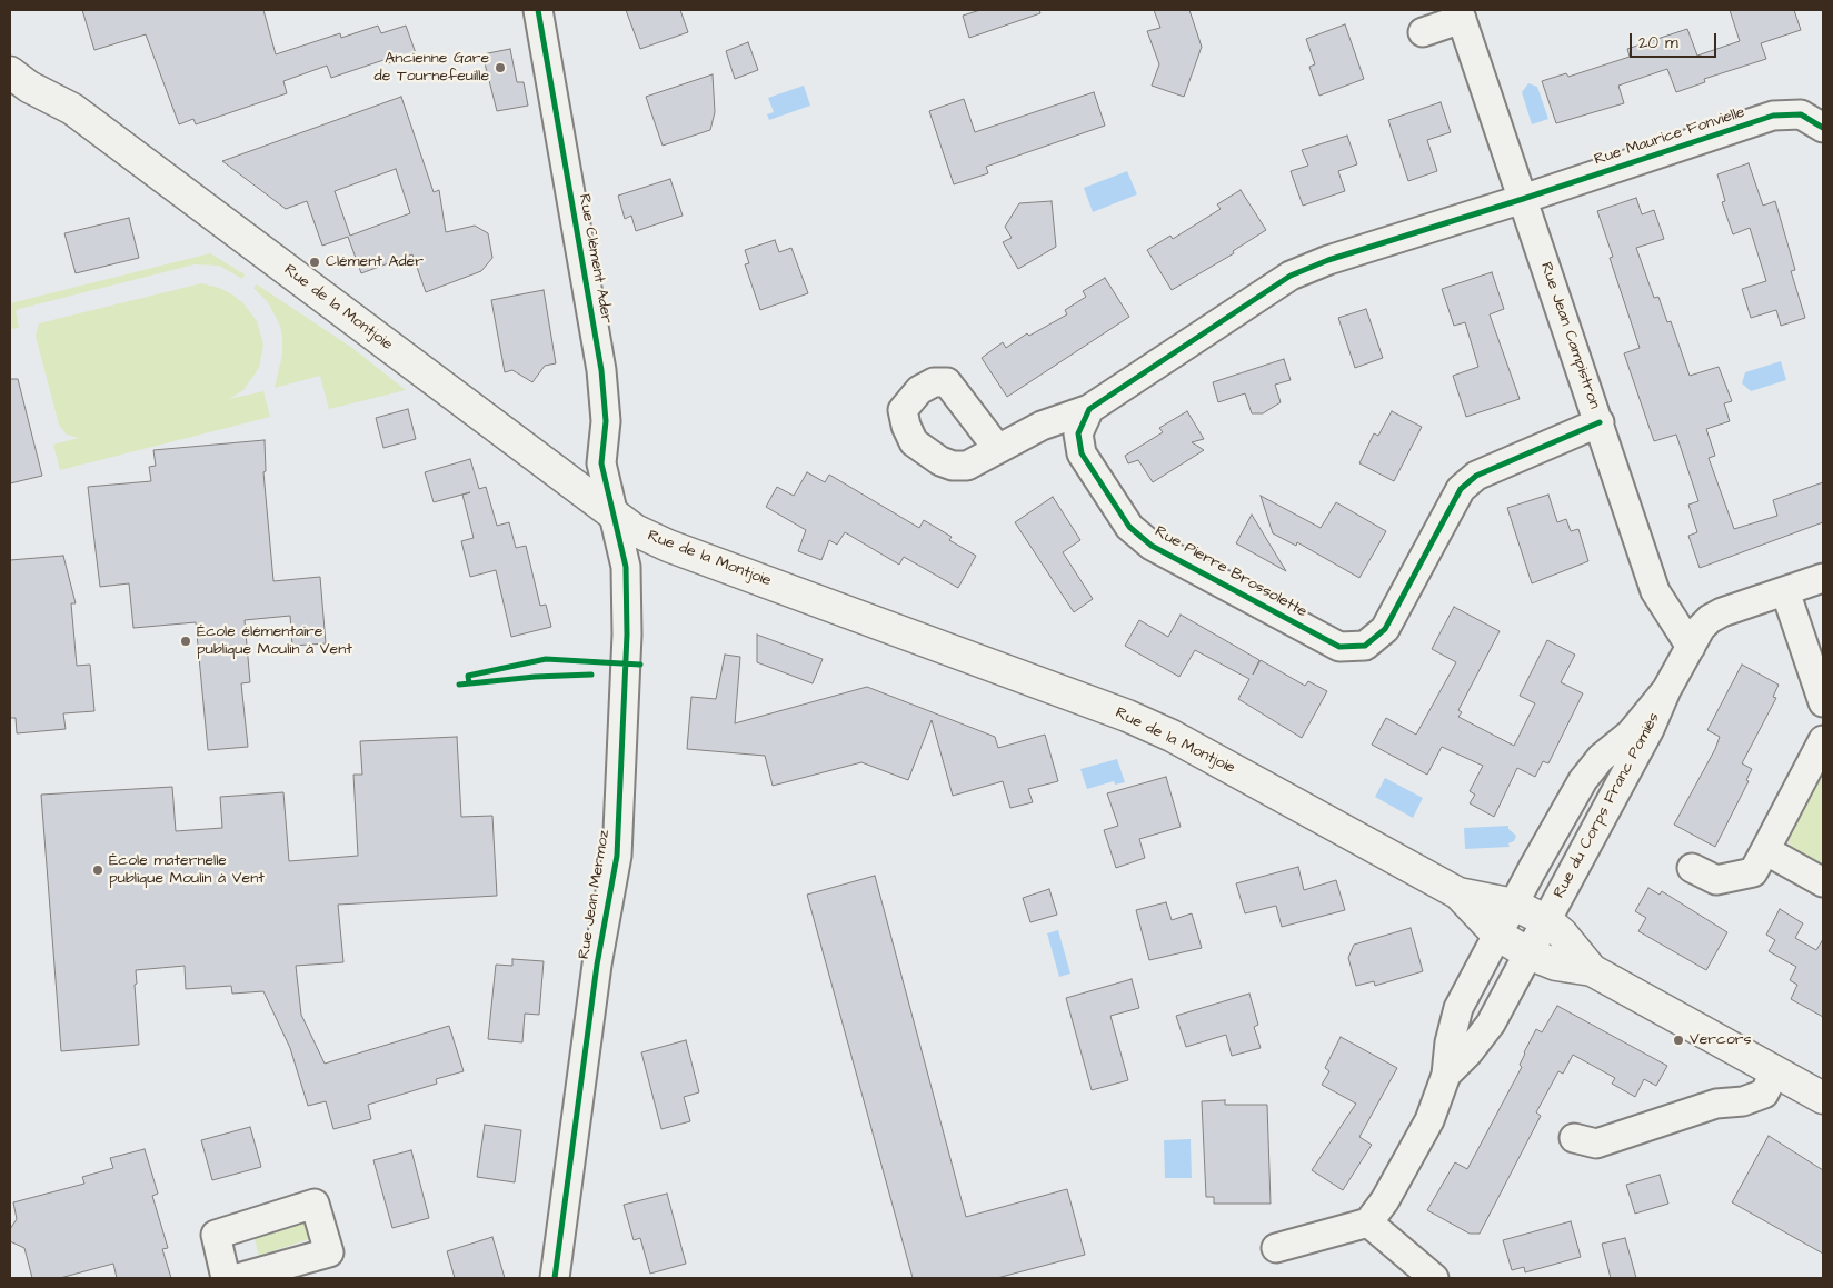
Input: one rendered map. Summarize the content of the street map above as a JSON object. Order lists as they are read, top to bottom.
{
  "streets": {
    "main road": ["Rue de la Montjoie"],
    "street": [
      "Rue Maurice Fonvielle",
      "Rue Clément Ader",
      "Rue Jean Campistron",
      "Rue Pierre Brossolette",
      "Rue du Corps Franc Pomiès",
      "Rue Jean Mermoz"
    ]
  },
  "crossings": [
    ["Rue Maurice Fonvielle", "Rue Jean Campistron"],
    ["Rue Clément Ader", "Rue de la Montjoie"],
    ["Rue Clément Ader", "Rue Jean Mermoz"],
    ["Rue de la Montjoie", "Rue du Corps Franc Pomiès"],
    ["Rue de la Montjoie", "Rue Jean Mermoz"],
    ["Rue Jean Campistron", "Rue Pierre Brossolette"],
    ["Rue Jean Campistron", "Rue du Corps Franc Pomiès"]
  ],
  "places": [
    "Ancienne Gare de Tournefeuille",
    "Clément Ader",
    "École élémentaire publique Moulin à Vent",
    "École maternelle publique Moulin à Vent",
    "Vercors"
  ],
  "scale_bar": "20 m"
}
